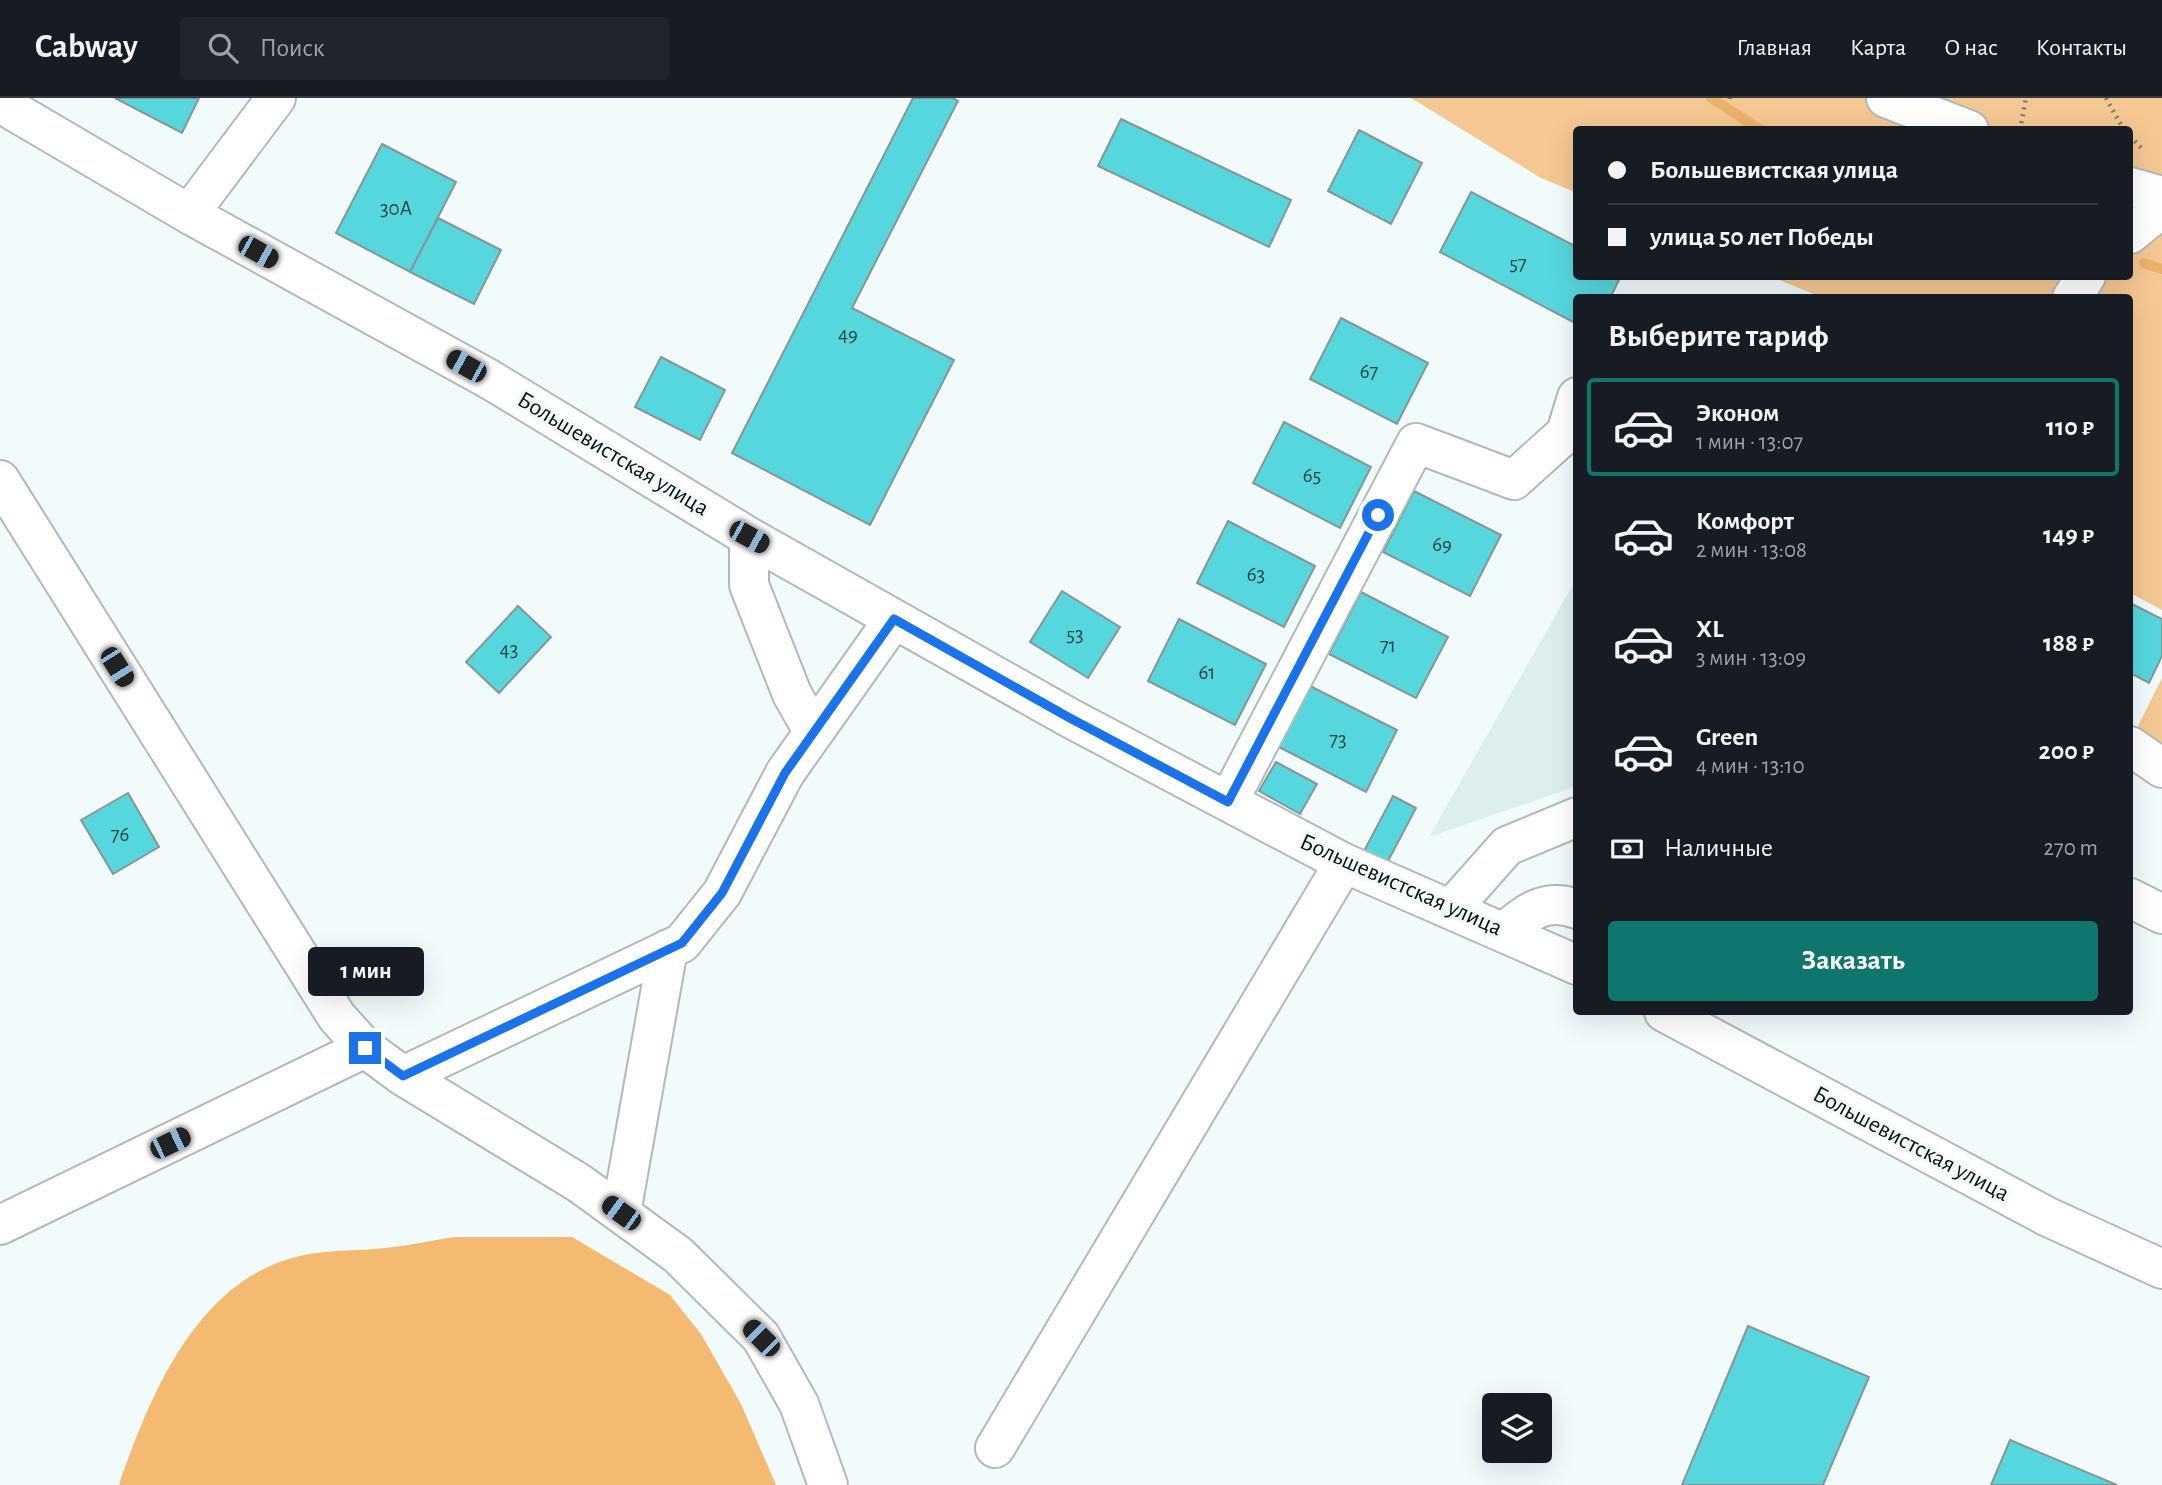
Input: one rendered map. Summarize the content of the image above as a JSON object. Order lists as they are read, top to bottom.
{
  "streets": {
    "street": ["Большевистская улица"]
  },
  "house_numbers": [
    "30А",
    "57",
    "49",
    "67",
    "65",
    "69",
    "63",
    "53",
    "71",
    "43",
    "61",
    "73",
    "76"
  ],
  "page": {
    "header": "Cabway",
    "search": "Поиск",
    "nav": [
      "Главная",
      "Карта",
      "О нас",
      "Контакты"
    ],
    "banner": ["Большевистская улица", "улица 50 лет Победы"],
    "heading": "Выберите тариф",
    "list": [
      {
        "name": "Эконом",
        "note": "1 мин · 13:07",
        "value": "110 ₽"
      },
      {
        "name": "Комфорт",
        "note": "2 мин · 13:08",
        "value": "149 ₽"
      },
      {
        "name": "XL",
        "note": "3 мин · 13:09",
        "value": "188 ₽"
      },
      {
        "name": "Green",
        "note": "4 мин · 13:10",
        "value": "200 ₽"
      }
    ],
    "pay": ["Наличные", "270 m"],
    "buttons": "Заказать",
    "bubble": "1 мин"
  }
}
